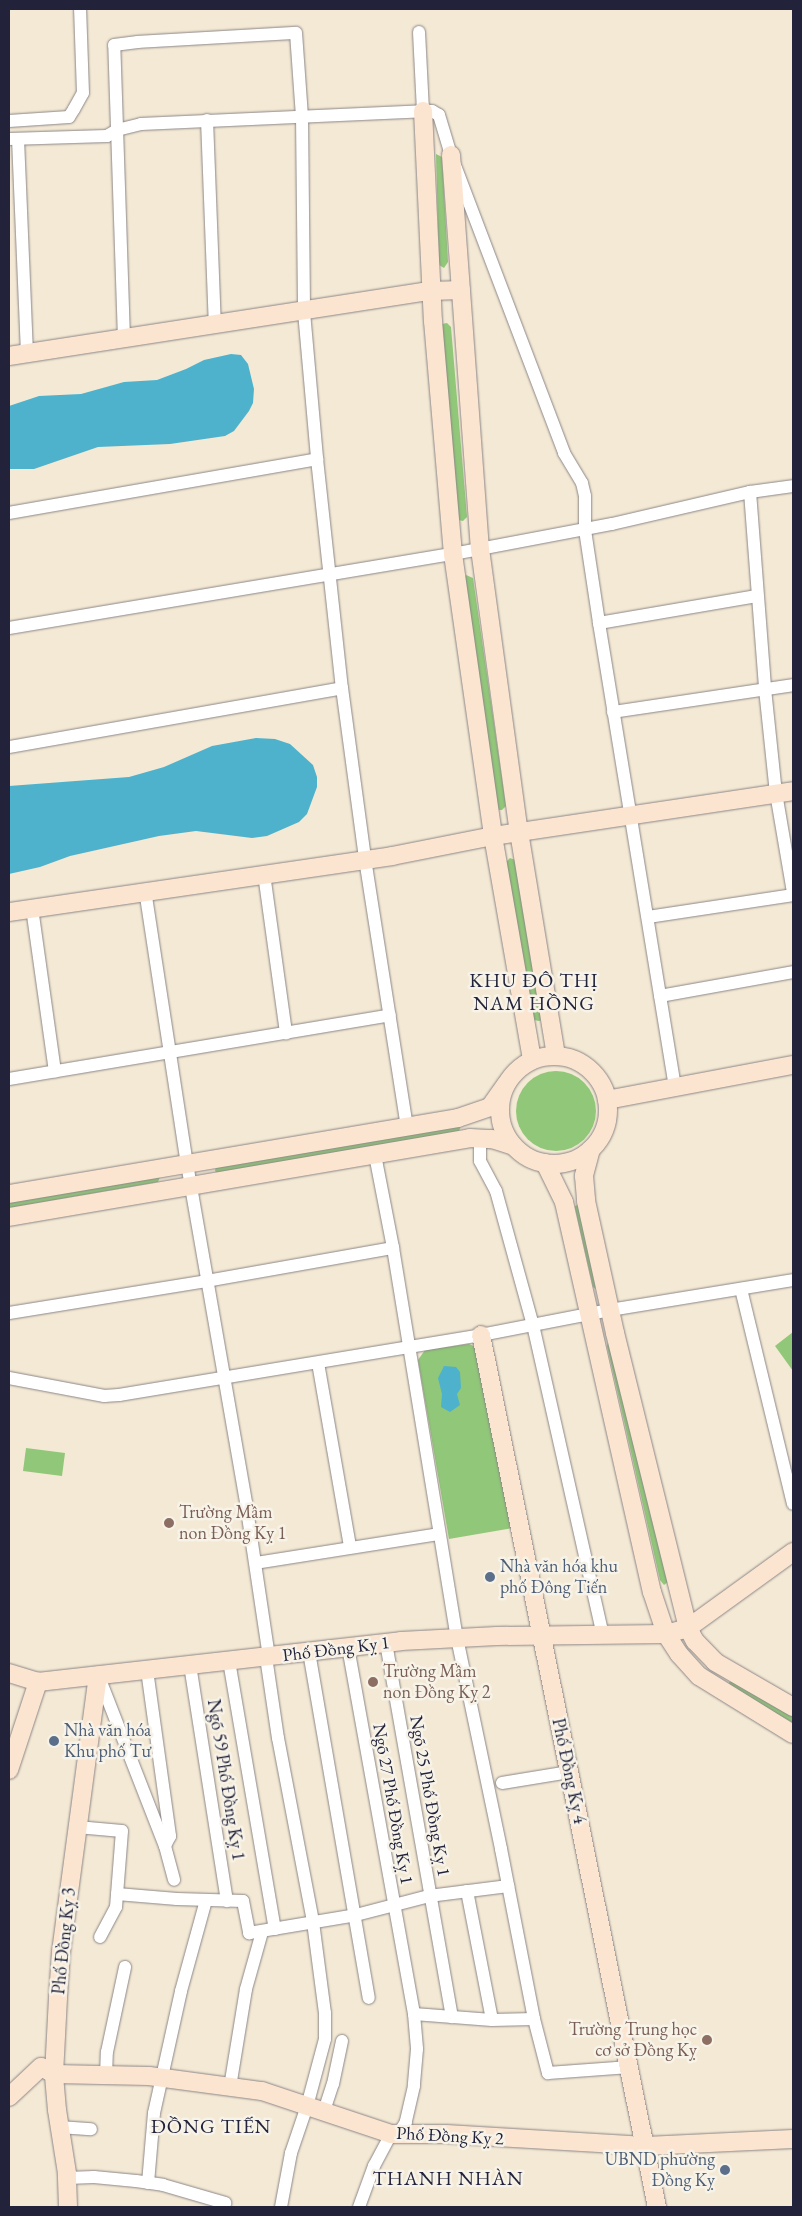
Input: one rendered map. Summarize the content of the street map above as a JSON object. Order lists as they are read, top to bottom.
{
  "streets": {
    "street": [
      "Phố Đồng Kỵ 1",
      "Phố Đồng Kỵ 4",
      "Ngõ 59 Phố Đồng Kỵ 1",
      "Ngõ 25 Phố Đồng Kỵ 1",
      "Ngõ 27 Phố Đồng Kỵ 1",
      "Phố Đồng Kỵ 3",
      "Phố Đồng Kỵ 2"
    ]
  },
  "crossings": [
    ["Phố Đồng Kỵ 1", "Phố Đồng Kỵ 4"],
    ["Phố Đồng Kỵ 1", "Ngõ 59 Phố Đồng Kỵ 1"],
    ["Phố Đồng Kỵ 1", "Ngõ 25 Phố Đồng Kỵ 1"],
    ["Phố Đồng Kỵ 1", "Ngõ 27 Phố Đồng Kỵ 1"],
    ["Phố Đồng Kỵ 1", "Phố Đồng Kỵ 3"],
    ["Phố Đồng Kỵ 4", "Phố Đồng Kỵ 2"],
    ["Ngõ 27 Phố Đồng Kỵ 1", "Phố Đồng Kỵ 2"],
    ["Phố Đồng Kỵ 3", "Phố Đồng Kỵ 2"]
  ],
  "districts": ["KHU ĐÔ THỊ NAM HỒNG", "ĐỒNG TIẾN", "THANH NHÀN"],
  "places": [
    "Trường Mầm non Đồng Kỵ 1",
    "Nhà văn hóa khu phố Đông Tiến",
    "Trường Mầm non Đồng Kỵ 2",
    "Nhà văn hóa Khu phố Tư",
    "Trường Trung học cơ sở Đồng Kỵ",
    "UBND phường Đồng Kỵ"
  ]
}
